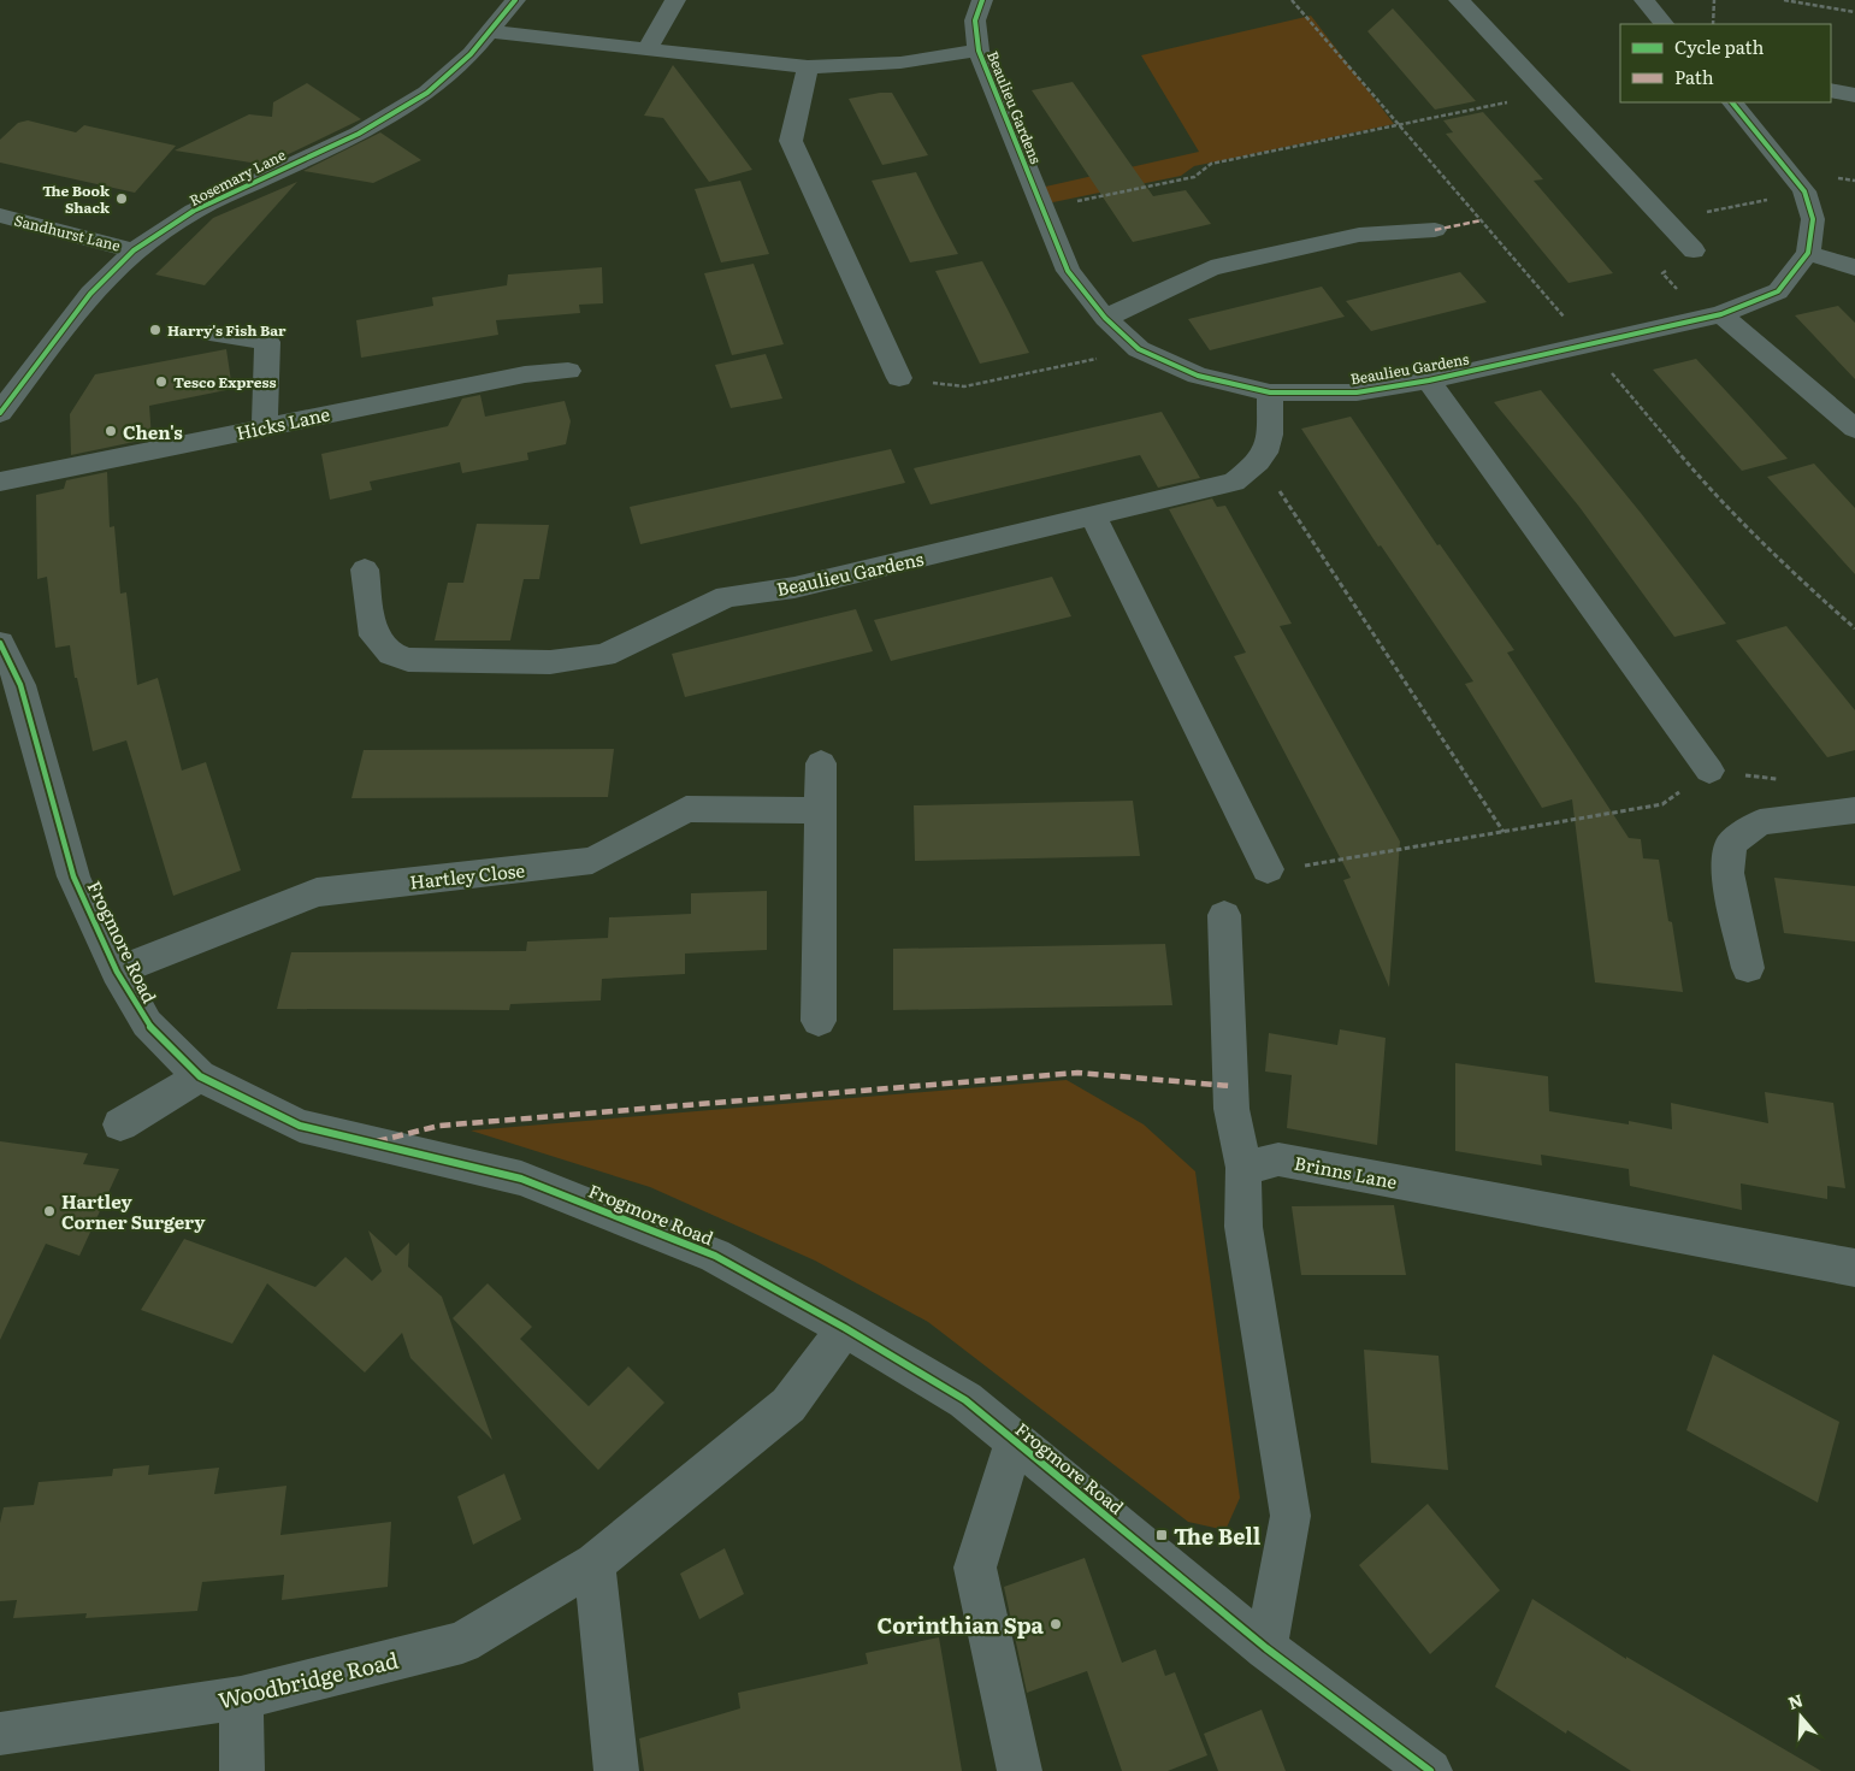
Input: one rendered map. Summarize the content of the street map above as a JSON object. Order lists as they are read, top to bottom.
{
  "streets": {
    "street": [
      "Beaulieu Gardens",
      "Rosemary Lane",
      "Sandhurst Lane",
      "Hicks Lane",
      "Hartley Close",
      "Frogmore Road",
      "Brinns Lane",
      "Woodbridge Road"
    ]
  },
  "crossings": [
    ["Beaulieu Gardens", "Rosemary Lane"],
    ["Rosemary Lane", "Sandhurst Lane"],
    ["Hartley Close", "Frogmore Road"],
    ["Frogmore Road", "Woodbridge Road"]
  ],
  "places": {
    "other": [
      "The Book Shack",
      "Harry's Fish Bar",
      "Tesco Express",
      "Chen's",
      "Hartley Corner Surgery",
      "Corinthian Spa"
    ],
    "transit": ["The Bell"]
  },
  "legend": ["Cycle path", "Path"],
  "north": "top"
}
